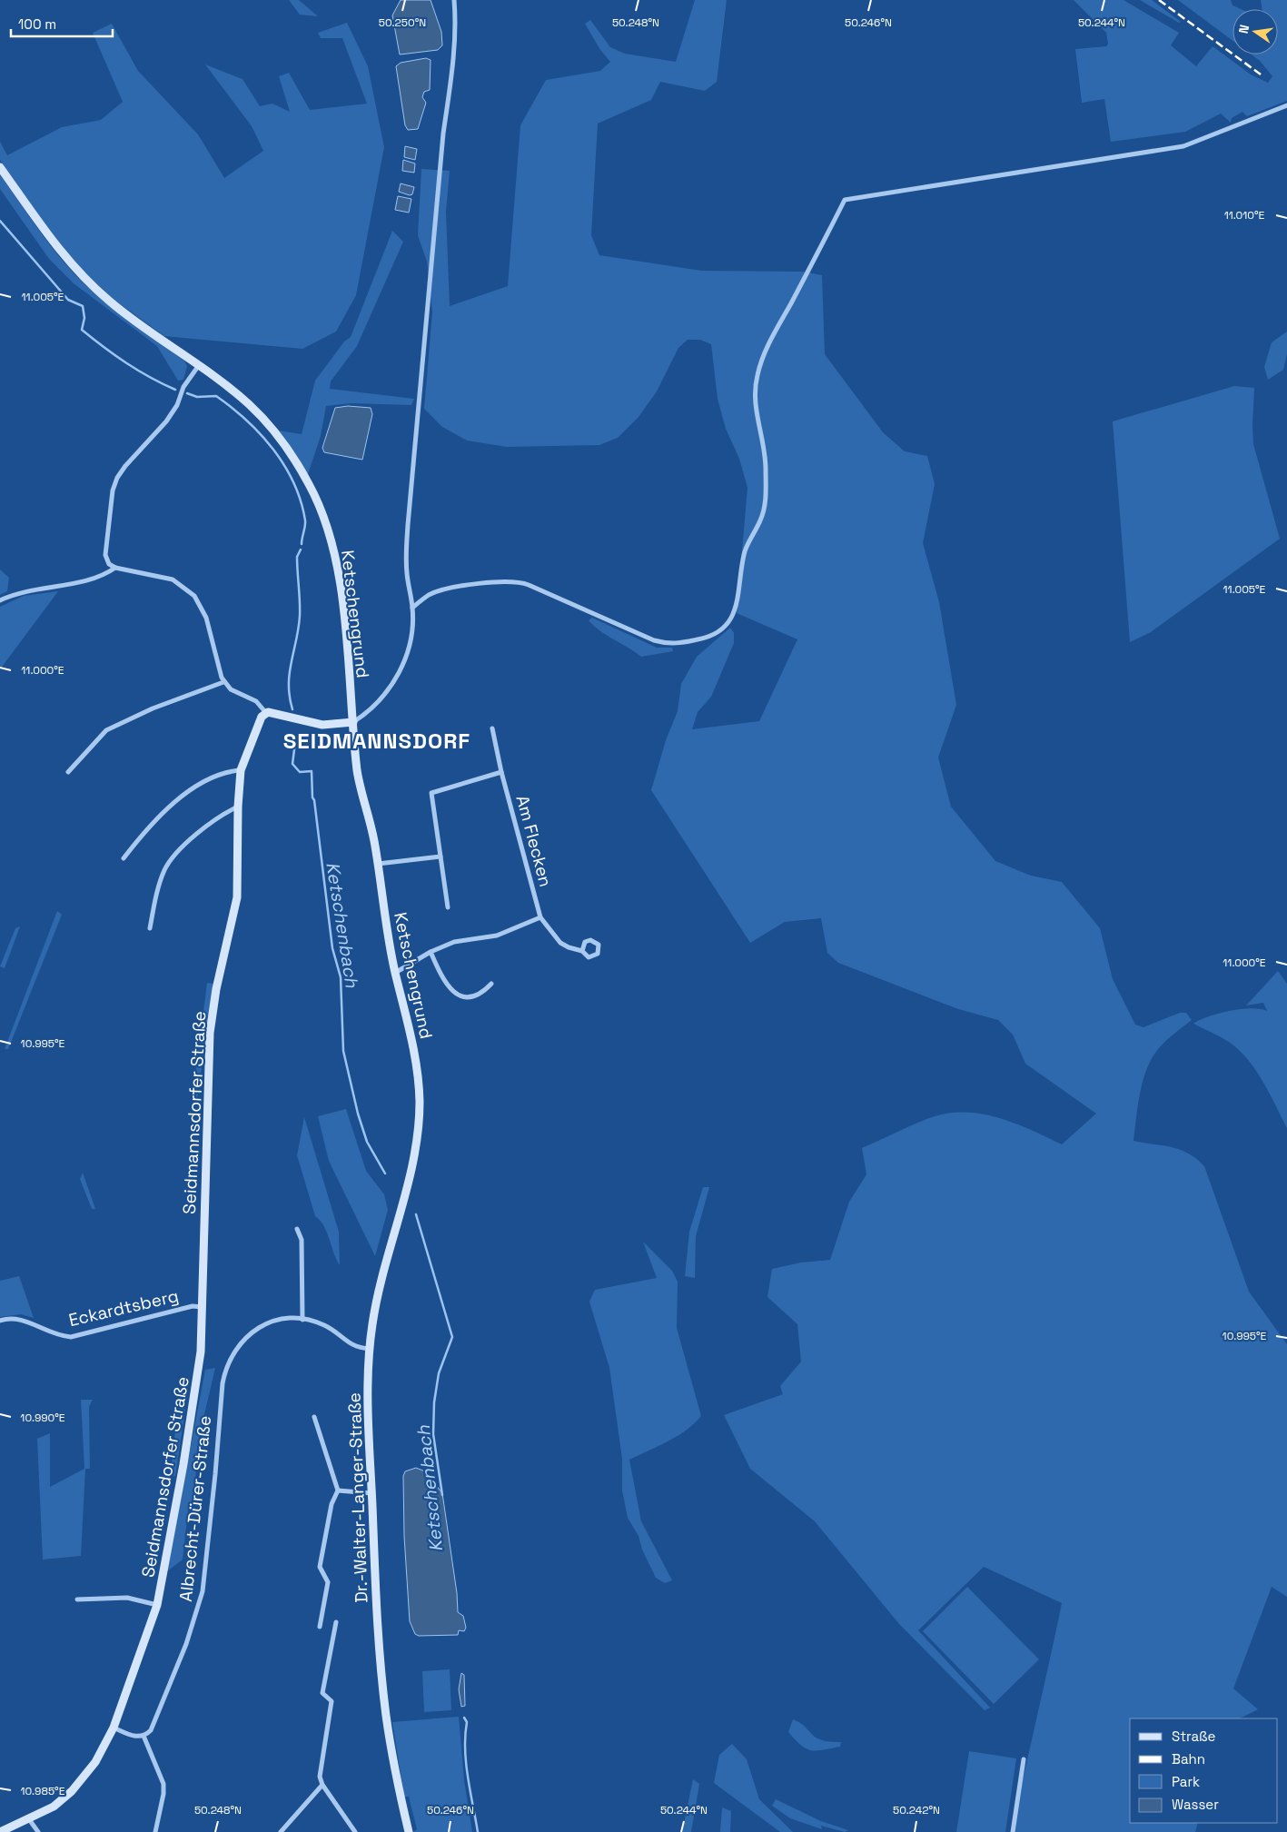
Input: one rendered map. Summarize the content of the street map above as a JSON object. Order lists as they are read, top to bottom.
{
  "streets": {
    "street": [
      "Ketschengrund",
      "Am Flecken",
      "Seidmannsdorfer Straße",
      "Eckardtsberg",
      "Dr.-Walter-Langer-Straße",
      "Albrecht-Dürer-Straße"
    ]
  },
  "crossings": [
    ["Ketschengrund", "Dr.-Walter-Langer-Straße"],
    ["Seidmannsdorfer Straße", "Eckardtsberg"],
    ["Dr.-Walter-Langer-Straße", "Albrecht-Dürer-Straße"]
  ],
  "districts": ["SEIDMANNSDORF"],
  "water": ["Ketschenbach"],
  "legend": [
    "Straße",
    "Bahn",
    "Park",
    "Wasser"
  ],
  "scale_bar": "100 m",
  "north": "left",
  "coordinates": [
    "50.250°N",
    "50.248°N",
    "50.246°N",
    "50.244°N",
    "11.010°E",
    "11.005°E",
    "11.000°E",
    "10.995°E",
    "10.990°E",
    "10.985°E",
    "50.242°N"
  ]
}
